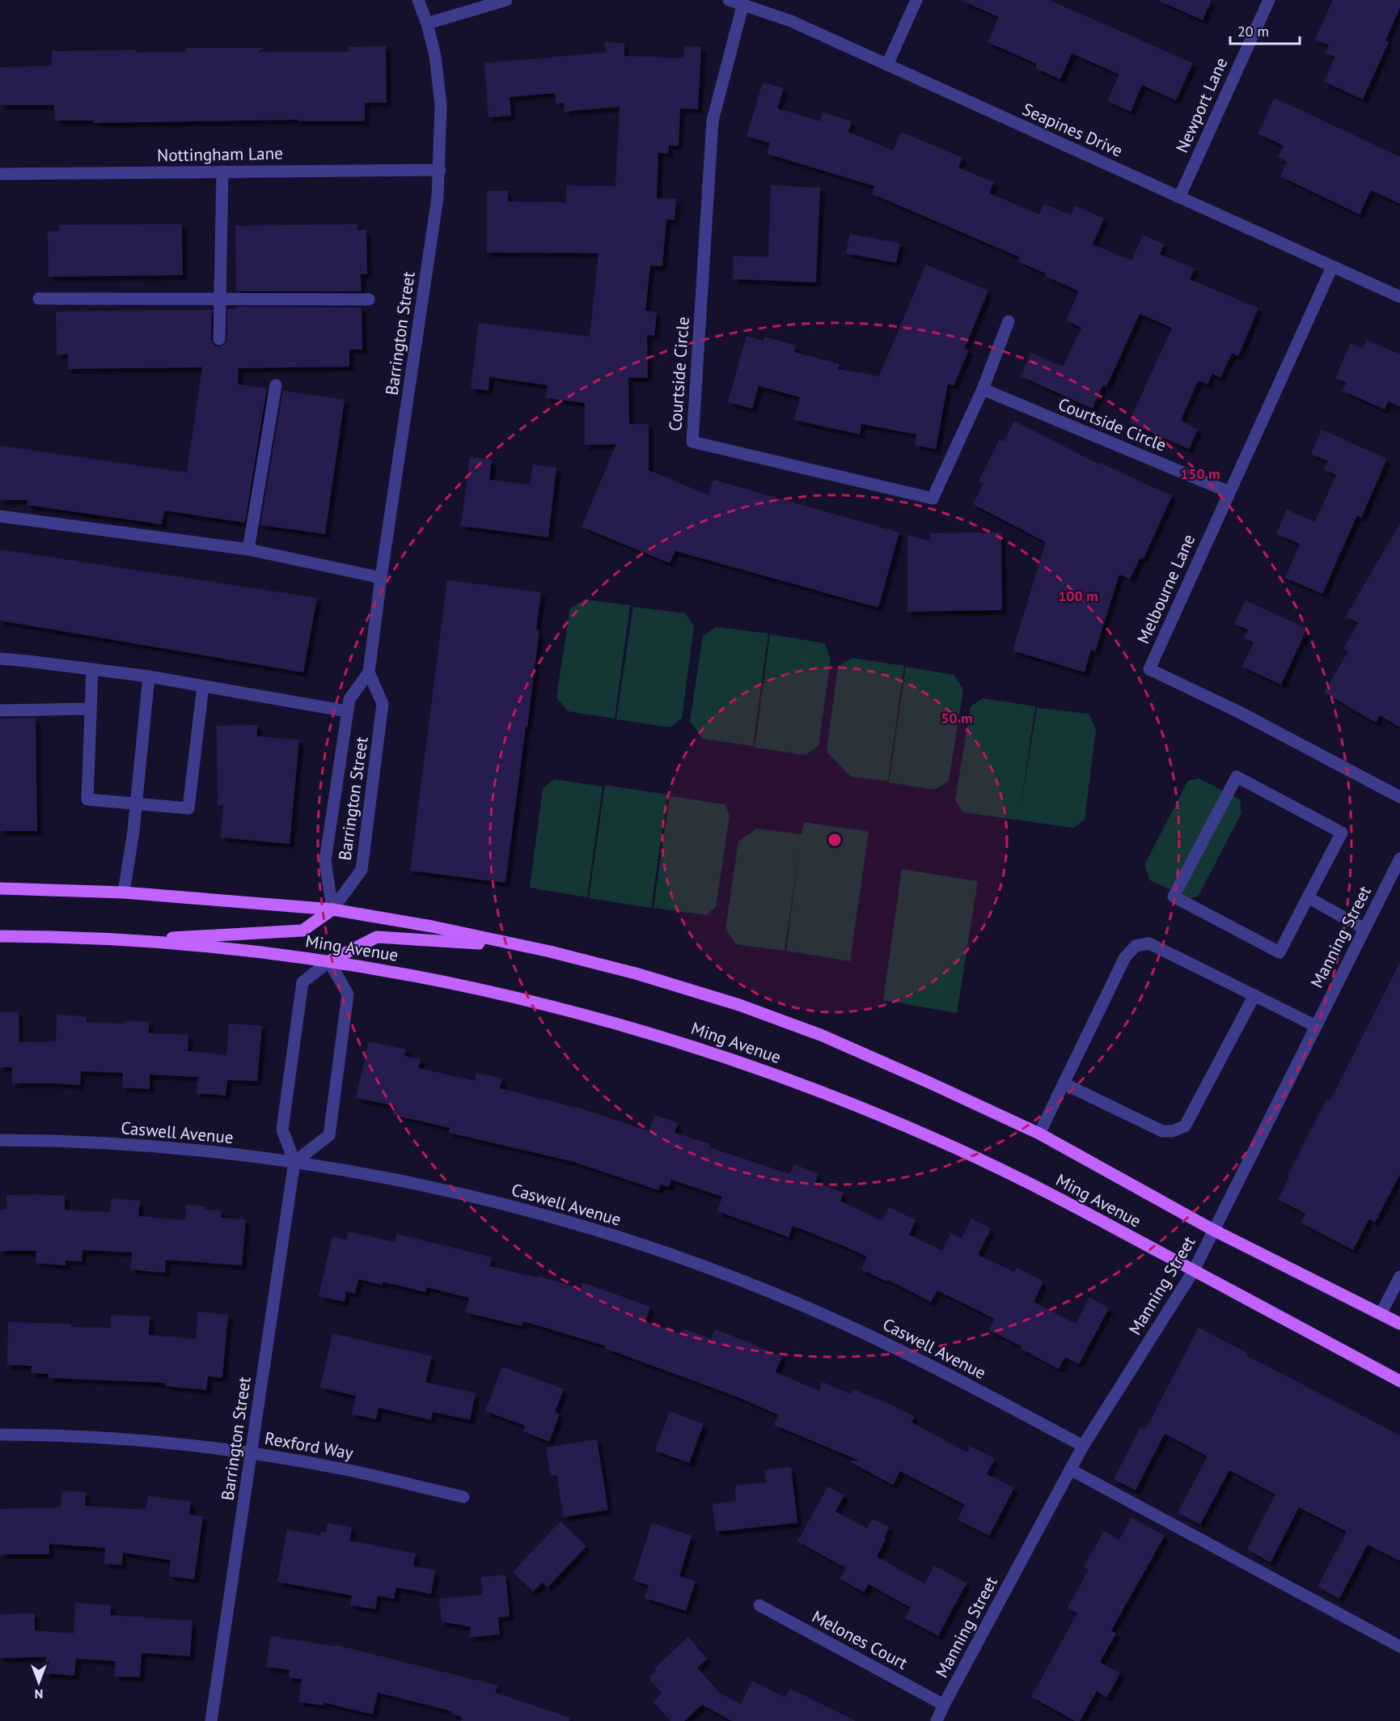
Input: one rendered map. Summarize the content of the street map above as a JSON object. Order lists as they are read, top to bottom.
{
  "streets": {
    "main road": ["Ming Avenue"],
    "street": [
      "Newport Lane",
      "Seapines Drive",
      "Nottingham Lane",
      "Barrington Street",
      "Courtside Circle",
      "Melbourne Lane",
      "Manning Street",
      "Caswell Avenue",
      "Rexford Way",
      "Melones Court"
    ]
  },
  "crossings": [
    ["Newport Lane", "Seapines Drive"],
    ["Seapines Drive", "Courtside Circle"],
    ["Seapines Drive", "Melbourne Lane"],
    ["Nottingham Lane", "Barrington Street"],
    ["Barrington Street", "Ming Avenue"],
    ["Barrington Street", "Caswell Avenue"],
    ["Barrington Street", "Rexford Way"],
    ["Courtside Circle", "Melbourne Lane"],
    ["Manning Street", "Ming Avenue"],
    ["Manning Street", "Caswell Avenue"],
    ["Manning Street", "Melones Court"]
  ],
  "scale_bar": "20 m",
  "north": "bottom",
  "rings": ["150 m", "100 m", "50 m"]
}
